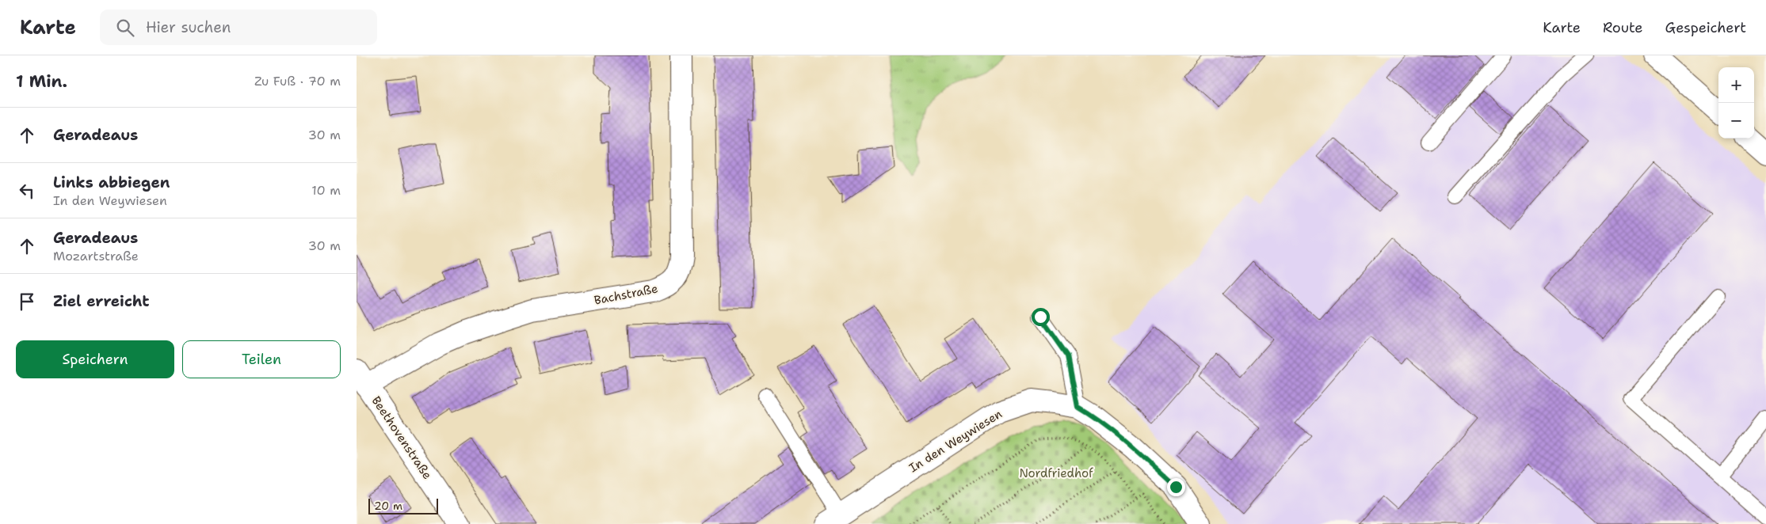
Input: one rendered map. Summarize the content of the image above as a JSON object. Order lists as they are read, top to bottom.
{
  "streets": {
    "street": ["Bachstraße", "Beethovenstraße", "In den Weywiesen"]
  },
  "crossings": [
    ["Bachstraße", "Beethovenstraße"]
  ],
  "parks": ["Nordfriedhof"],
  "scale_bar": "20 m",
  "page": {
    "header": "Karte",
    "search": "Hier suchen",
    "nav": ["Karte", "Route", "Gespeichert"],
    "heading": ["1 Min.", "Zu Fuß · 70 m"],
    "map_buttons": ["+", "−"],
    "list": [
      ["Geradeaus", "30 m"],
      ["Links abbiegen", "In den Weywiesen", "10 m"],
      ["Geradeaus", "Mozartstraße", "30 m"],
      "Ziel erreicht"
    ],
    "buttons": ["Speichern", "Teilen"],
    "scale": "20 m"
  }
}
